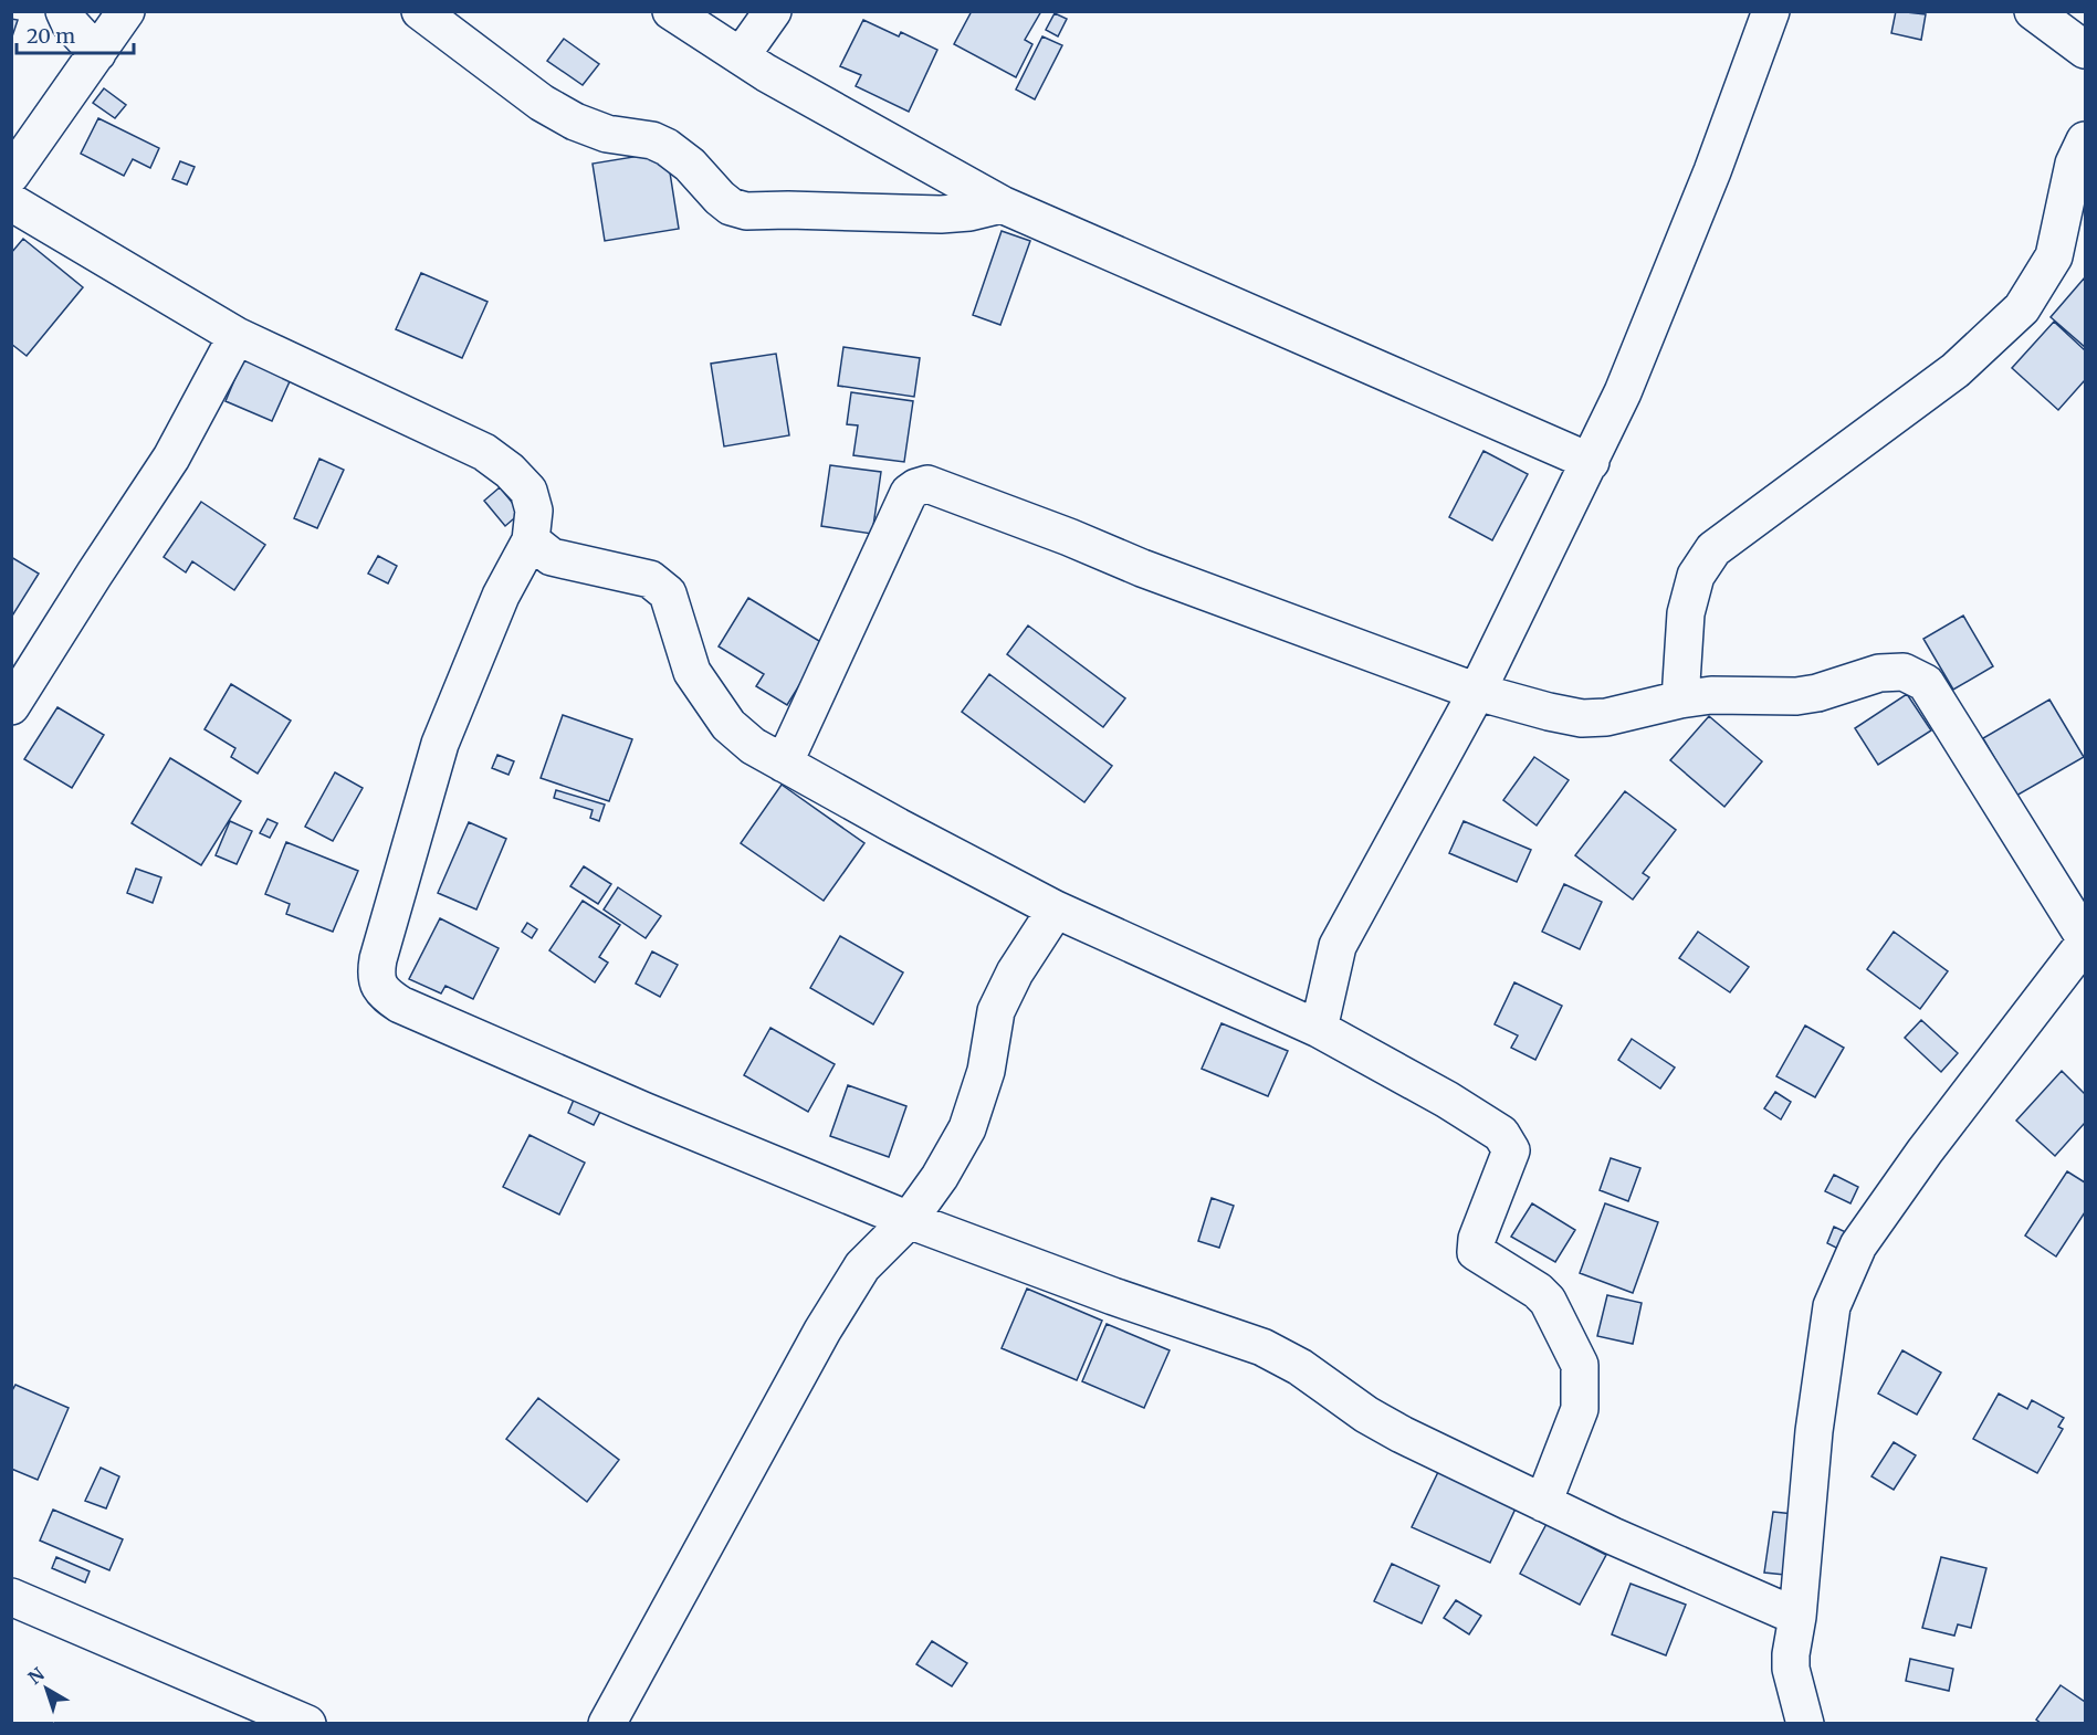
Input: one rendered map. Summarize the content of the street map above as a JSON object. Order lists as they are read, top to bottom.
{
  "scale_bar": "20 m",
  "north": "top left"
}
